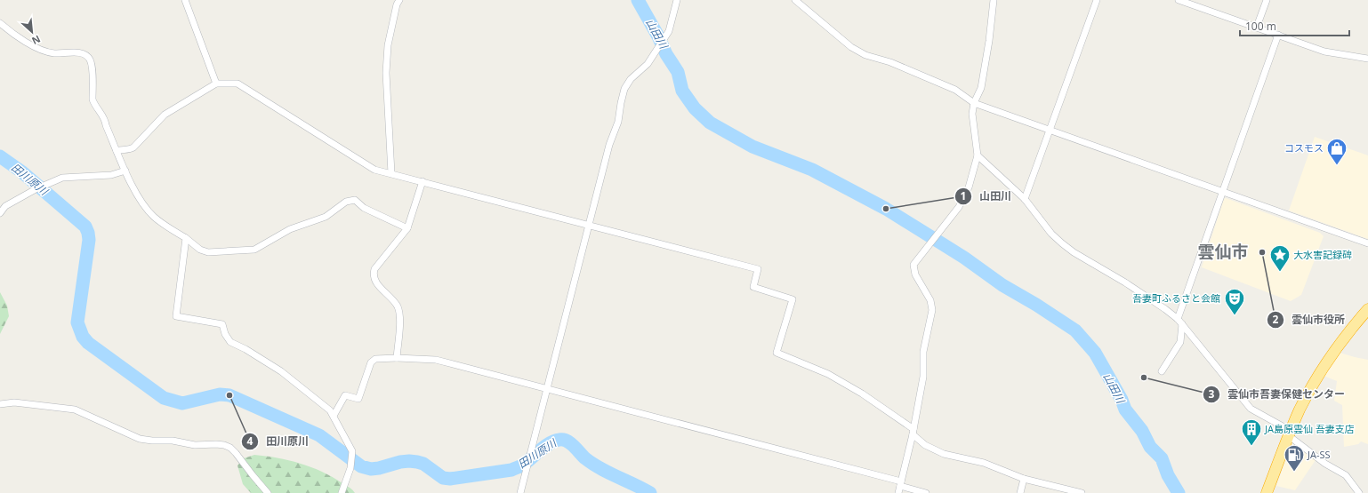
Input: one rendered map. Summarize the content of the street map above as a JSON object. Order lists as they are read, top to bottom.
{
  "districts": ["雲仙市"],
  "water": ["山田川", "田川原川"],
  "places": {
    "shop": ["コスモス"],
    "other": [
      "山田川",
      "雲仙市役所",
      "雲仙市吾妻保健センター",
      "田川原川"
    ],
    "place": ["大水害記録碑"],
    "theatre": ["吾妻町ふるさと会館"],
    "building": ["JA島原雲仙 吾妻支店"],
    "fuel station": ["JA-SS"]
  },
  "scale_bar": "100 m",
  "north": "bottom right"
}
